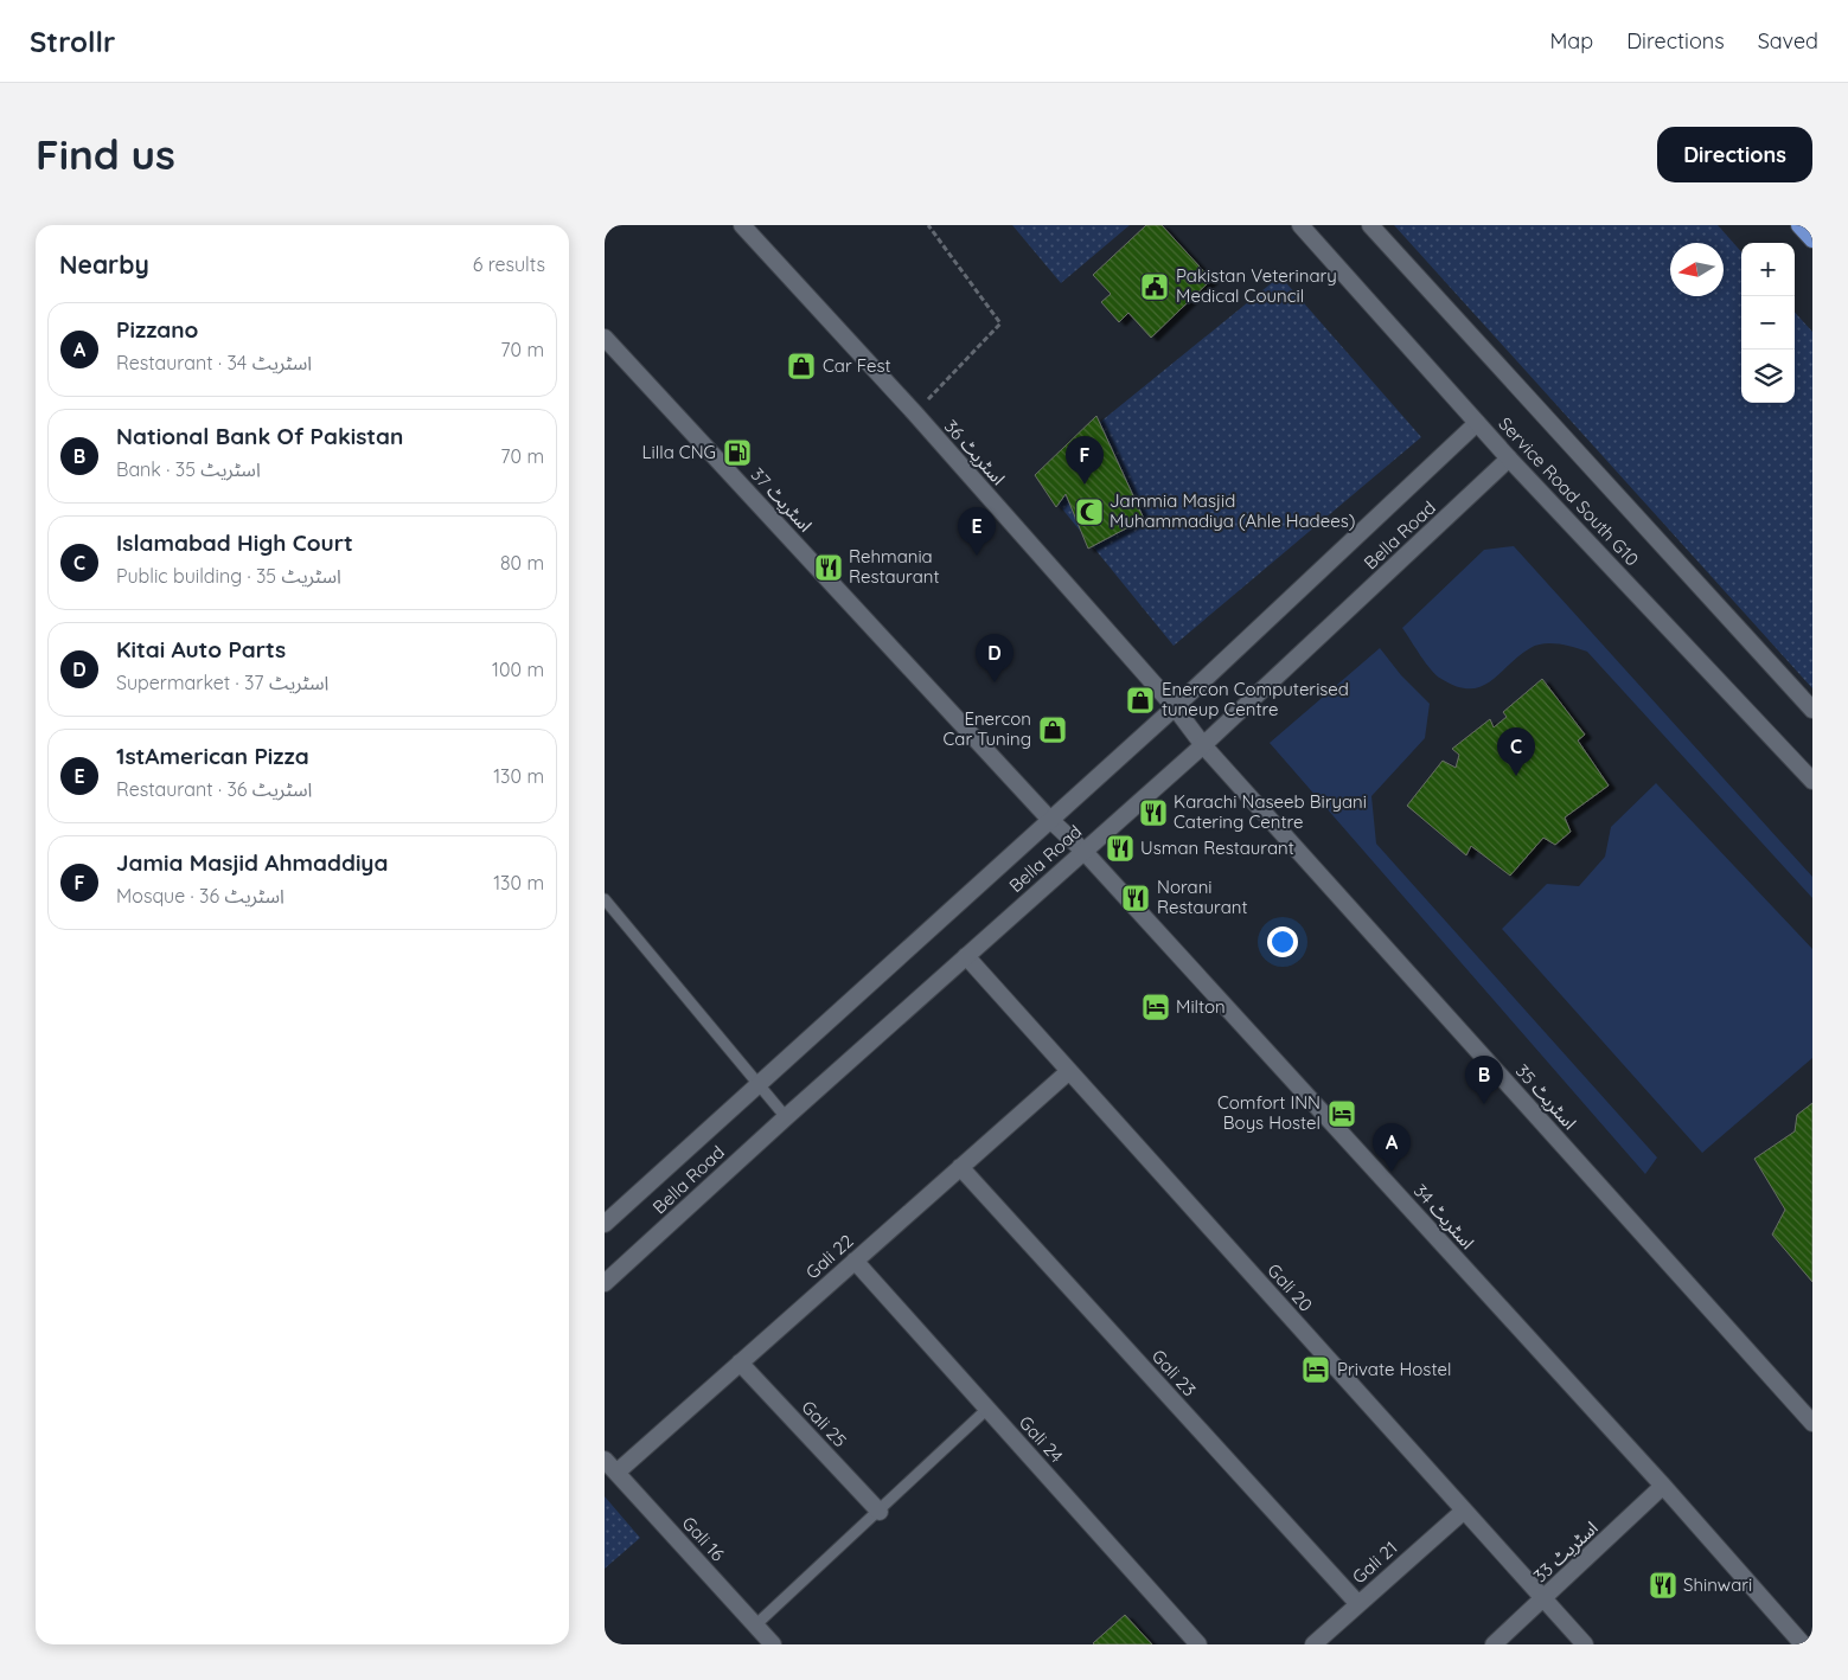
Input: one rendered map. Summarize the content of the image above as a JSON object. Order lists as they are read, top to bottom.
{
  "streets": {
    "street": [
      "اسٹریٹ 36",
      "Service Road South G10",
      "اسٹریٹ 37",
      "Bella Road",
      "اسٹریٹ 35",
      "اسٹریٹ 34",
      "Gali 22",
      "Gali 20",
      "Gali 23",
      "Gali 25",
      "Gali 24",
      "Gali 16",
      "اسٹریٹ 33",
      "Gali 21"
    ]
  },
  "crossings": [
    ["اسٹریٹ 36", "Bella Road"],
    ["اسٹریٹ 36", "اسٹریٹ 35"],
    ["Service Road South G10", "Bella Road"],
    ["اسٹریٹ 37", "Bella Road"],
    ["اسٹریٹ 37", "اسٹریٹ 34"],
    ["Bella Road", "اسٹریٹ 35"],
    ["Bella Road", "اسٹریٹ 34"],
    ["Bella Road", "Gali 20"],
    ["اسٹریٹ 34", "اسٹریٹ 33"],
    ["Gali 22", "Gali 20"],
    ["Gali 22", "Gali 23"],
    ["Gali 22", "Gali 25"],
    ["Gali 22", "Gali 24"],
    ["Gali 22", "Gali 16"],
    ["Gali 20", "اسٹریٹ 33"],
    ["Gali 20", "Gali 21"],
    ["Gali 23", "Gali 21"]
  ],
  "places": {
    "public building": ["Pakistan Veterinary Medical Council"],
    "shop": ["Car Fest", "Enercon Computerised tuneup Centre", "Enercon Car Tuning"],
    "fuel station": ["Lilla CNG"],
    "mosque": ["Jammia Masjid Muhammadiya (Ahle Hadees)"],
    "restaurant": [
      "Rehmania Restaurant",
      "Karachi Naseeb Biryani Catering Centre",
      "Usman Restaurant",
      "Norani Restaurant",
      "Shinwari"
    ],
    "hotel": ["Milton", "Comfort INN Boys Hostel", "Private Hostel"]
  },
  "north": "left",
  "page": {
    "header": "Strollr",
    "nav": ["Map", "Directions", "Saved"],
    "buttons": "Directions",
    "title": "Find us",
    "heading": ["Nearby", "6 results"],
    "map_buttons": ["+", "−"],
    "list": [
      {
        "mark": "A",
        "name": "Pizzano",
        "note": "Restaurant · اسٹریٹ 34",
        "value": "70 m"
      },
      {
        "mark": "B",
        "name": "National Bank Of Pakistan",
        "note": "Bank · اسٹریٹ 35",
        "value": "70 m"
      },
      {
        "mark": "C",
        "name": "Islamabad High Court",
        "note": "Public building · اسٹریٹ 35",
        "value": "80 m"
      },
      {
        "mark": "D",
        "name": "Kitai Auto Parts",
        "note": "Supermarket · اسٹریٹ 37",
        "value": "100 m"
      },
      {
        "mark": "E",
        "name": "1stAmerican Pizza",
        "note": "Restaurant · اسٹریٹ 36",
        "value": "130 m"
      },
      {
        "mark": "F",
        "name": "Jamia Masjid Ahmaddiya",
        "note": "Mosque · اسٹریٹ 36",
        "value": "130 m"
      }
    ],
    "pins": [
      "F",
      "E",
      "D",
      "C",
      "B",
      "A"
    ]
  }
}
